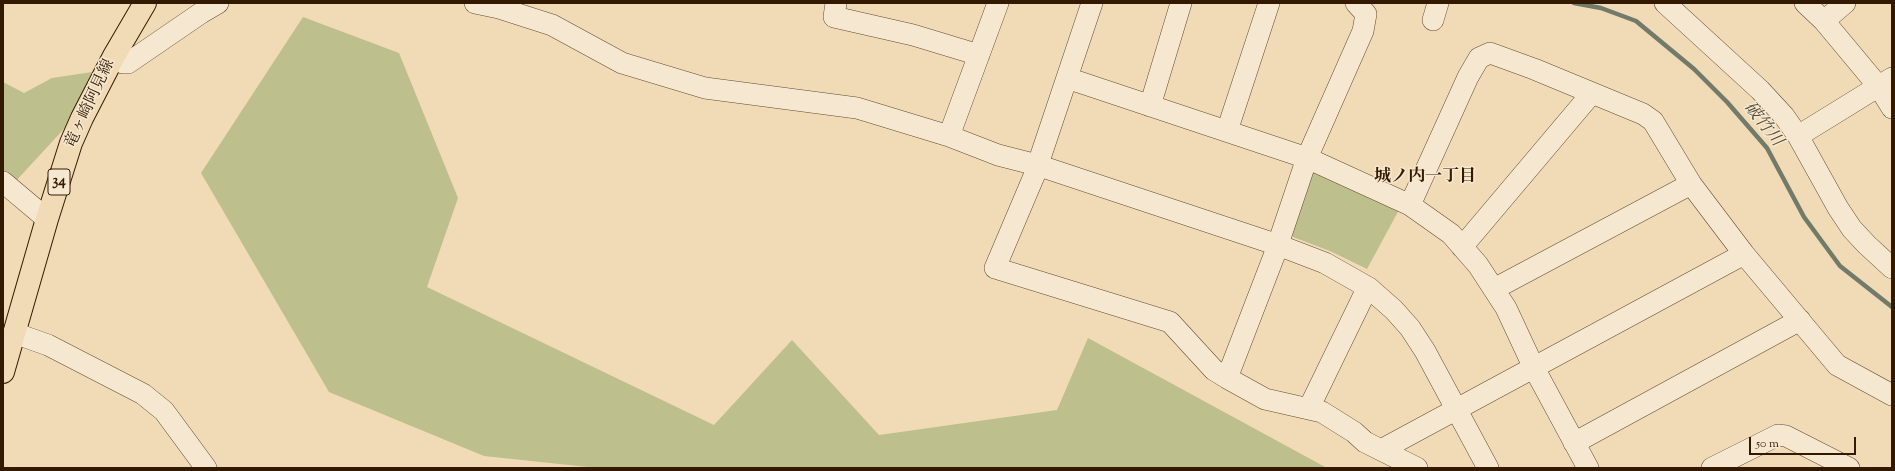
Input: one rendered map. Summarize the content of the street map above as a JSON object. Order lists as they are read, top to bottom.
{
  "streets": {
    "main road": ["竜ヶ崎阿見線", "34"]
  },
  "districts": ["城ノ内一丁目"],
  "water": ["破竹川"],
  "scale_bar": "50 m"
}
